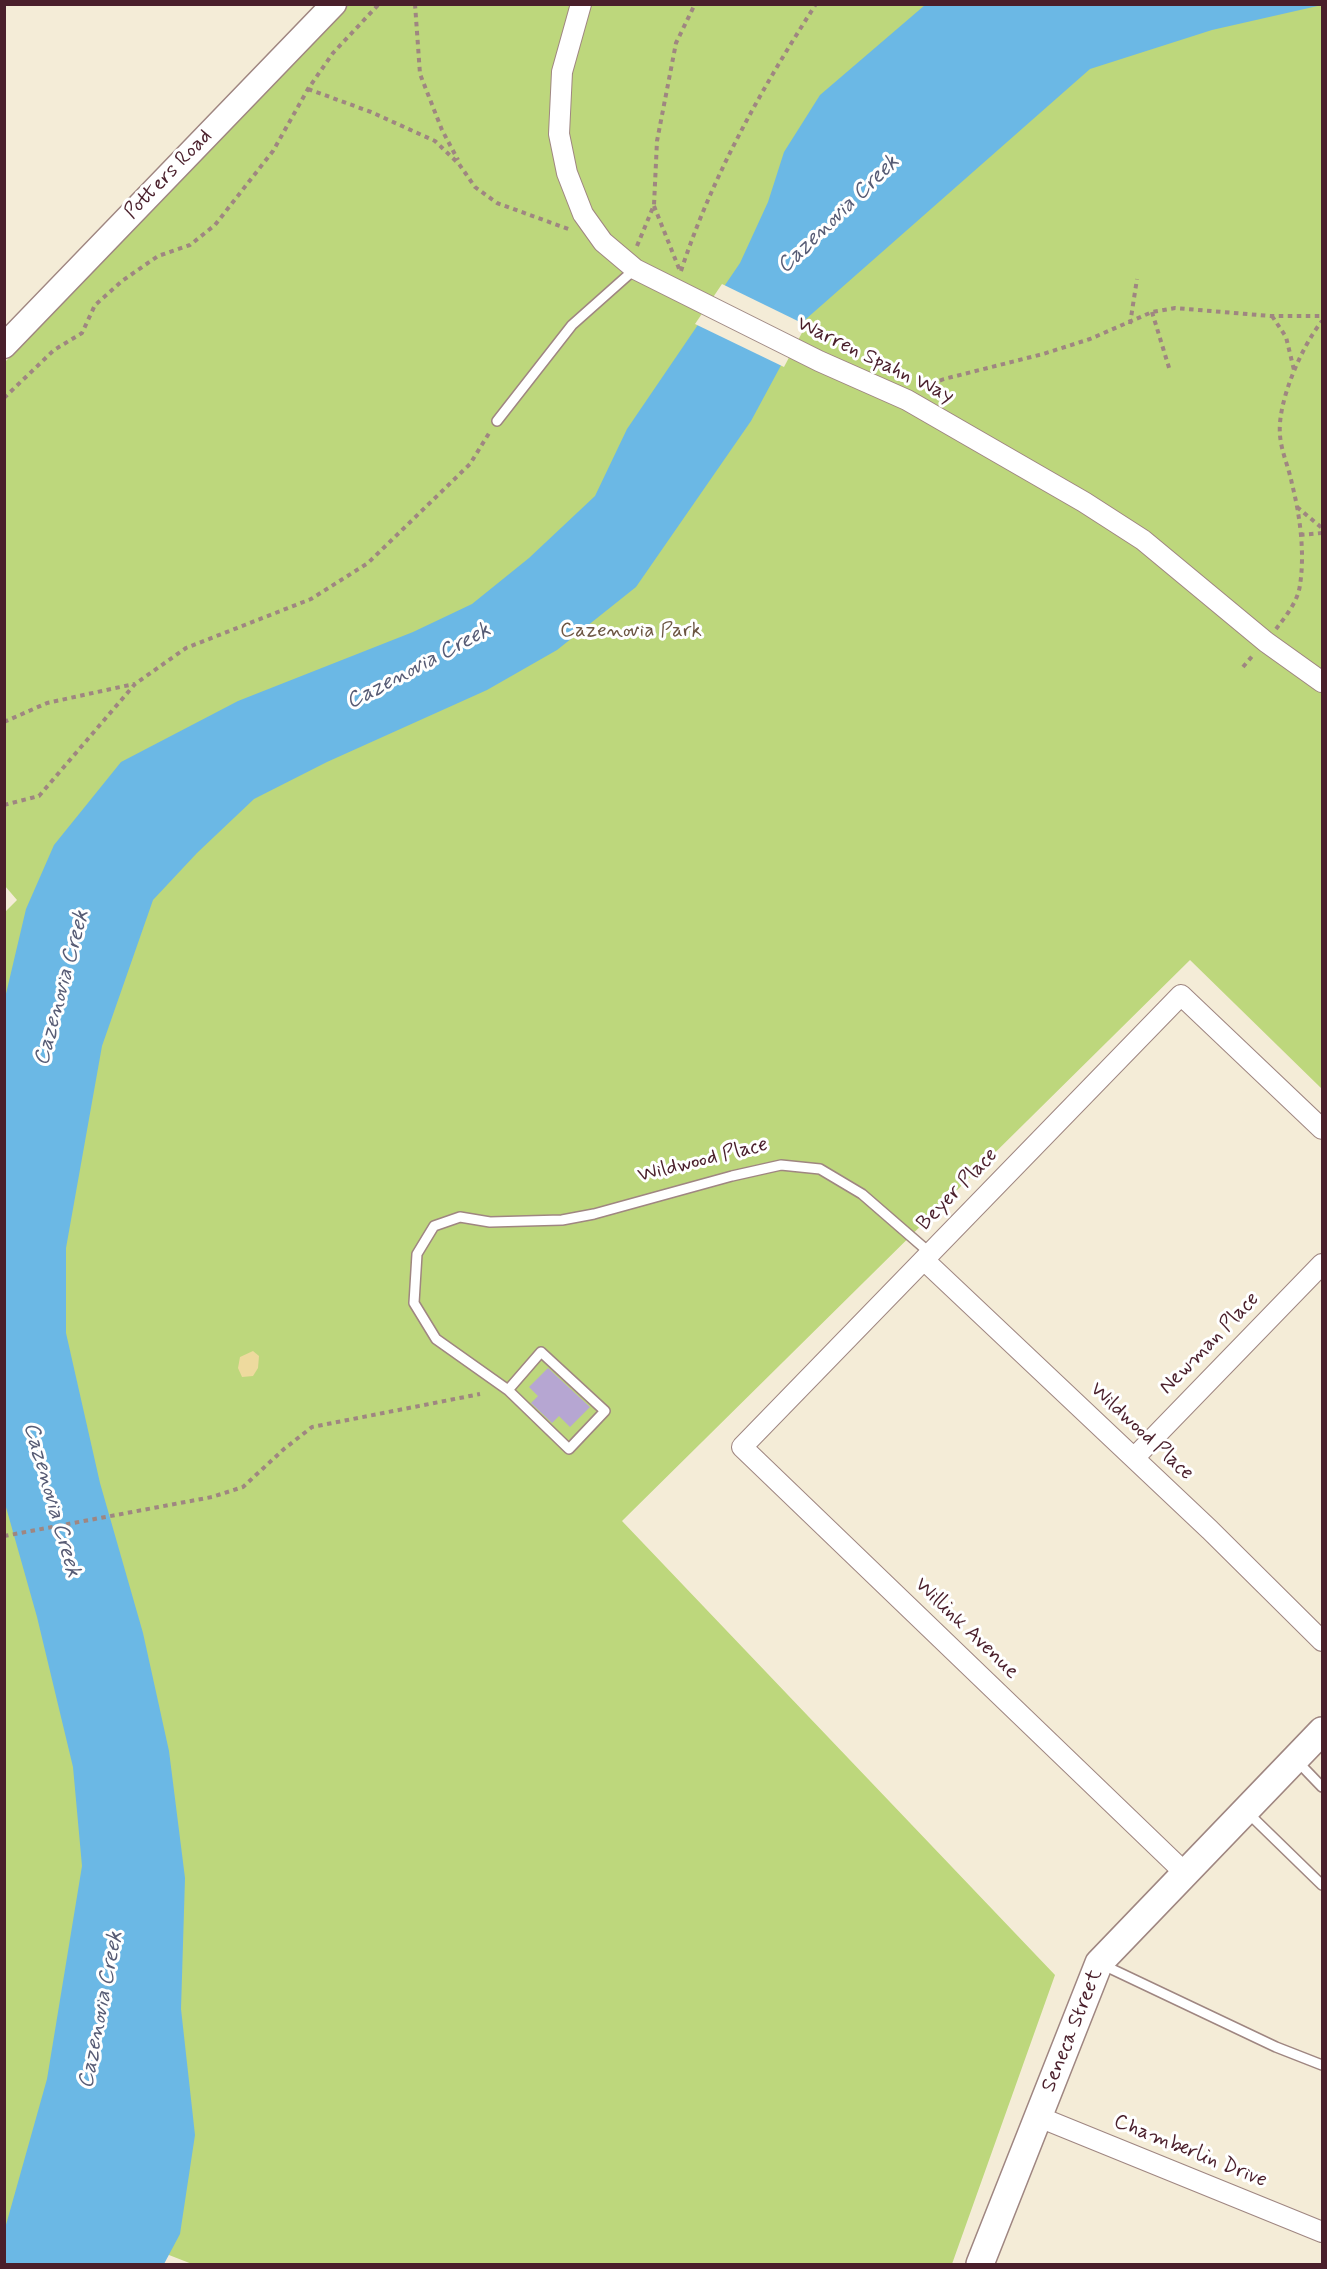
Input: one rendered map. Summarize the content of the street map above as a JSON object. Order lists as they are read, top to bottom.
{
  "streets": {
    "main road": ["Seneca Street"],
    "street": [
      "Potters Road",
      "Warren Spahn Way",
      "Wildwood Place",
      "Beyer Place",
      "Newman Place",
      "Willink Avenue",
      "Chamberlin Drive"
    ]
  },
  "crossings": [
    ["Wildwood Place", "Beyer Place"],
    ["Wildwood Place", "Newman Place"],
    ["Beyer Place", "Willink Avenue"],
    ["Willink Avenue", "Seneca Street"],
    ["Seneca Street", "Chamberlin Drive"]
  ],
  "water": ["Cazenovia Creek"],
  "parks": ["Cazenovia Park"]
}
